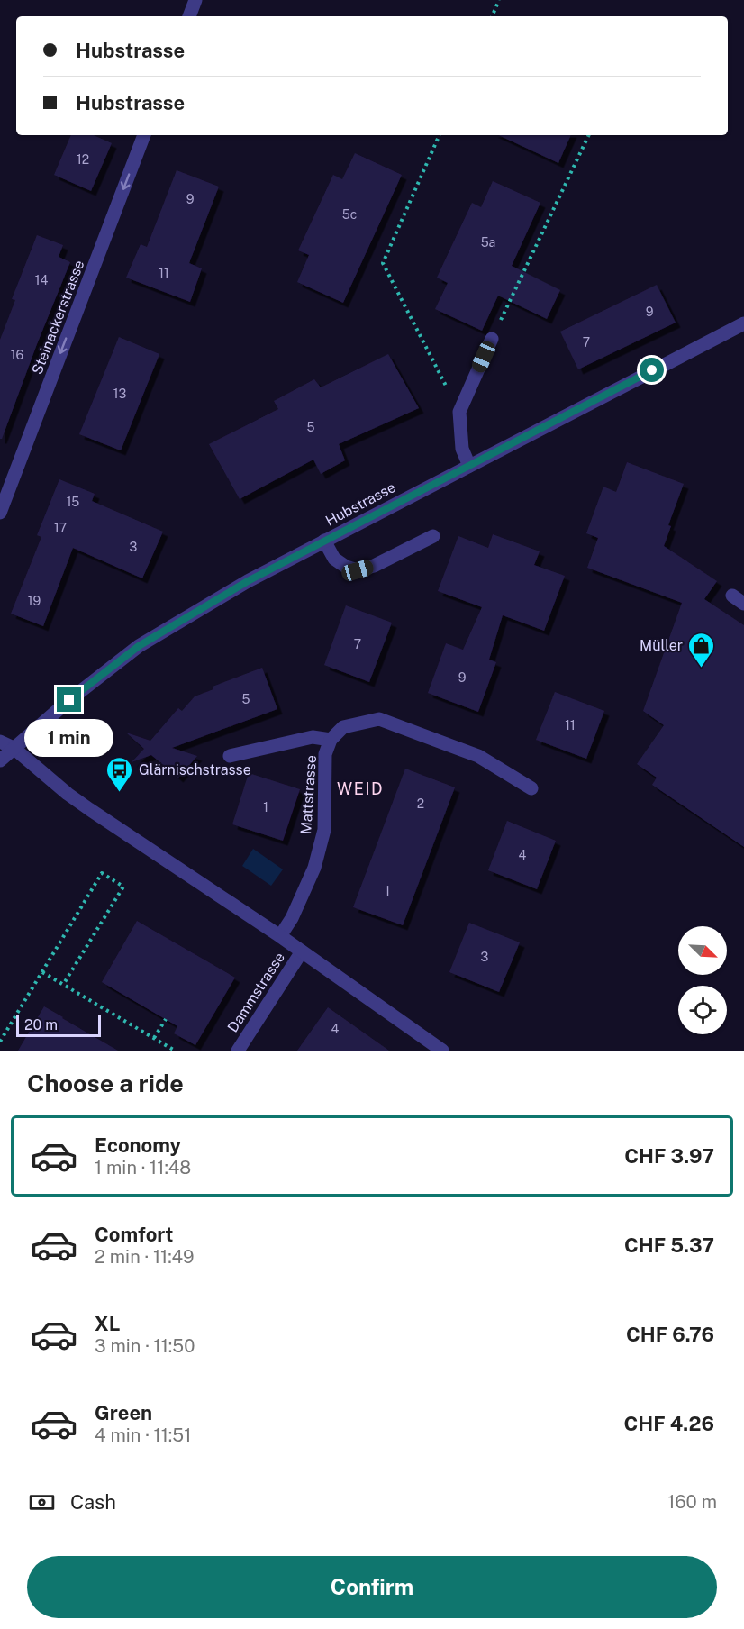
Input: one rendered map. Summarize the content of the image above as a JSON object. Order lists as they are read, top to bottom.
{
  "streets": {
    "street": [
      "Steinackerstrasse",
      "Hubstrasse",
      "Mattstrasse",
      "Dammstrasse"
    ]
  },
  "one_way": ["Steinackerstrasse"],
  "districts": ["WEID"],
  "places": {
    "shop": ["Müller"],
    "bus stop": ["Glärnischstrasse"]
  },
  "house_numbers": [
    "12",
    "9",
    "5c",
    "5a",
    "11",
    "14",
    "9",
    "7",
    "16",
    "13",
    "5",
    "15",
    "17",
    "3",
    "19",
    "7",
    "9",
    "5",
    "11",
    "2",
    "1",
    "4",
    "1",
    "3",
    "4"
  ],
  "scale_bar": "20 m",
  "north": "bottom right",
  "page": {
    "banner": ["Hubstrasse", "Hubstrasse"],
    "bubble": "1 min",
    "scale": "20 m",
    "heading": "Choose a ride",
    "list": [
      {
        "name": "Economy",
        "note": "1 min · 11:48",
        "value": "CHF 3.97"
      },
      {
        "name": "Comfort",
        "note": "2 min · 11:49",
        "value": "CHF 5.37"
      },
      {
        "name": "XL",
        "note": "3 min · 11:50",
        "value": "CHF 6.76"
      },
      {
        "name": "Green",
        "note": "4 min · 11:51",
        "value": "CHF 4.26"
      }
    ],
    "pay": ["Cash", "160 m"],
    "buttons": "Confirm"
  }
}
